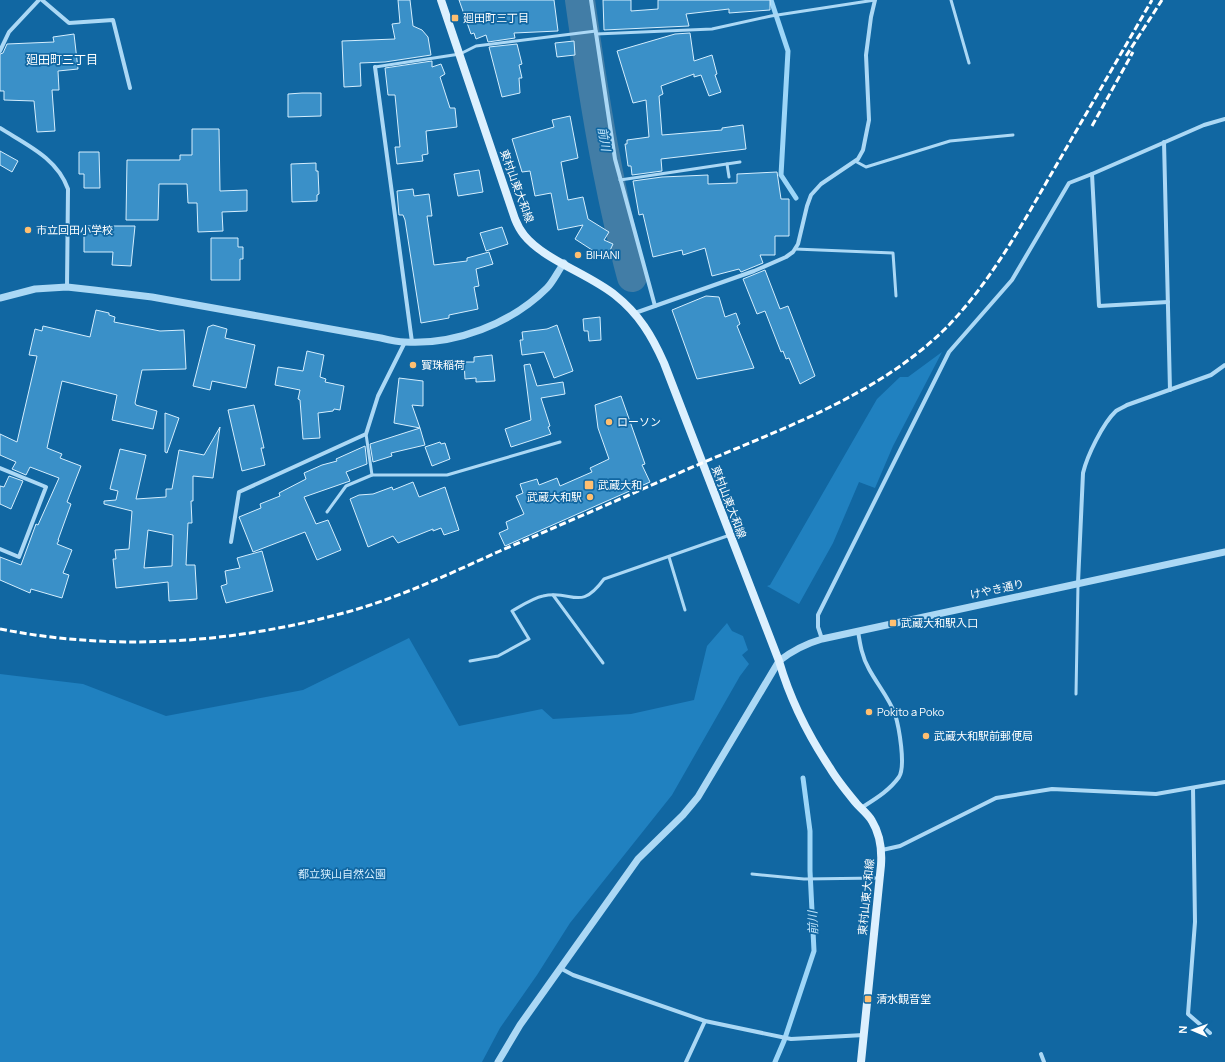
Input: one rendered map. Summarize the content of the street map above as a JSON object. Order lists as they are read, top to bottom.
{
  "streets": {
    "main road": ["東村山東大和線"],
    "street": ["けやき通り"]
  },
  "crossings": [
    ["東村山東大和線", "けやき通り"]
  ],
  "districts": ["廻田町三丁目"],
  "water": ["前川"],
  "parks": ["都立狭山自然公園"],
  "places": {
    "transit": [
      "廻田町三丁目",
      "武蔵大和",
      "武蔵大和駅入口",
      "清水観音堂"
    ],
    "other": [
      "市立回田小学校",
      "BIHANI",
      "寳珠稲荷",
      "ローソン",
      "武蔵大和駅",
      "Pokito a Poko",
      "武蔵大和駅前郵便局"
    ]
  },
  "north": "left"
}
